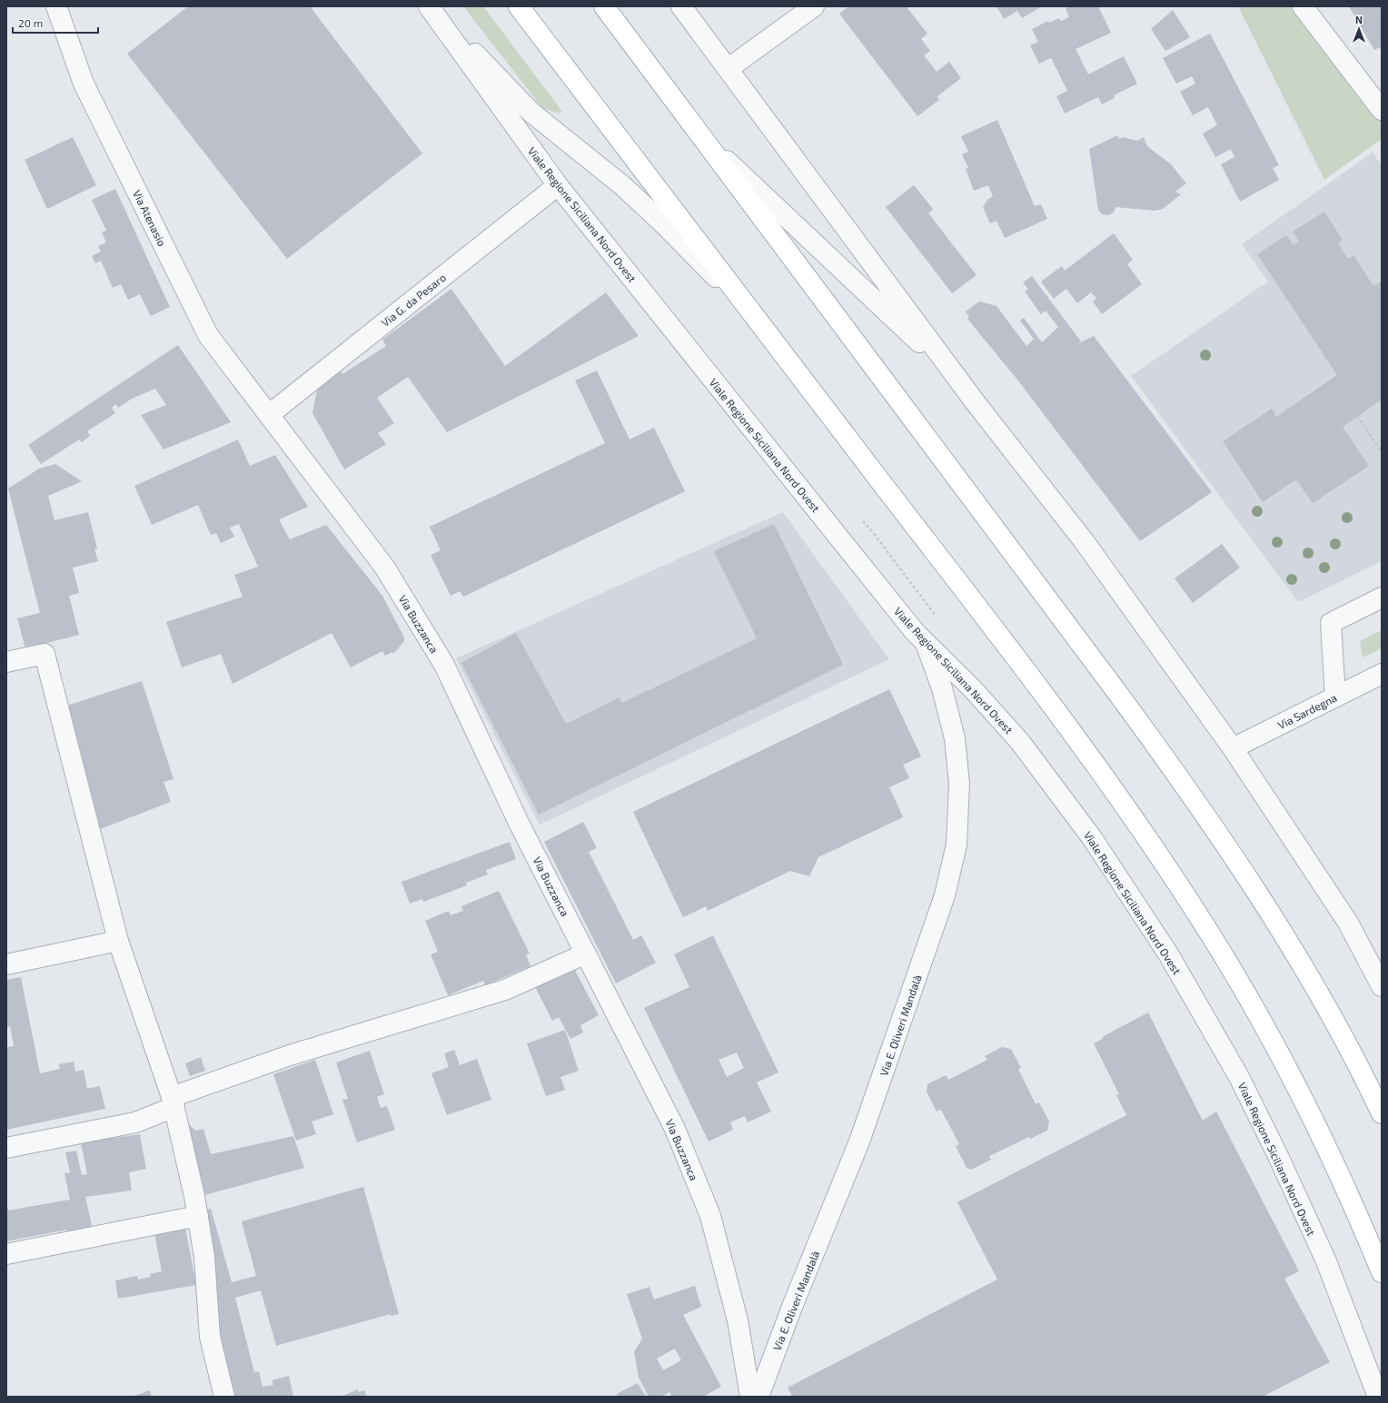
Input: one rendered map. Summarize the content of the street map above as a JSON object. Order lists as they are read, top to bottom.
{
  "streets": {
    "street": [
      "Viale Regione Siciliana Nord Ovest",
      "Via Atenasio",
      "Via G. da Pesaro",
      "Via Buzzanca",
      "Via Sardegna",
      "Via E. Oliveri Mandalà"
    ]
  },
  "crossings": [
    ["Viale Regione Siciliana Nord Ovest", "Via G. da Pesaro"],
    ["Viale Regione Siciliana Nord Ovest", "Via E. Oliveri Mandalà"],
    ["Via Atenasio", "Via G. da Pesaro"],
    ["Via Atenasio", "Via Buzzanca"],
    ["Via G. da Pesaro", "Via Buzzanca"]
  ],
  "scale_bar": "20 m",
  "north": "top"
}
